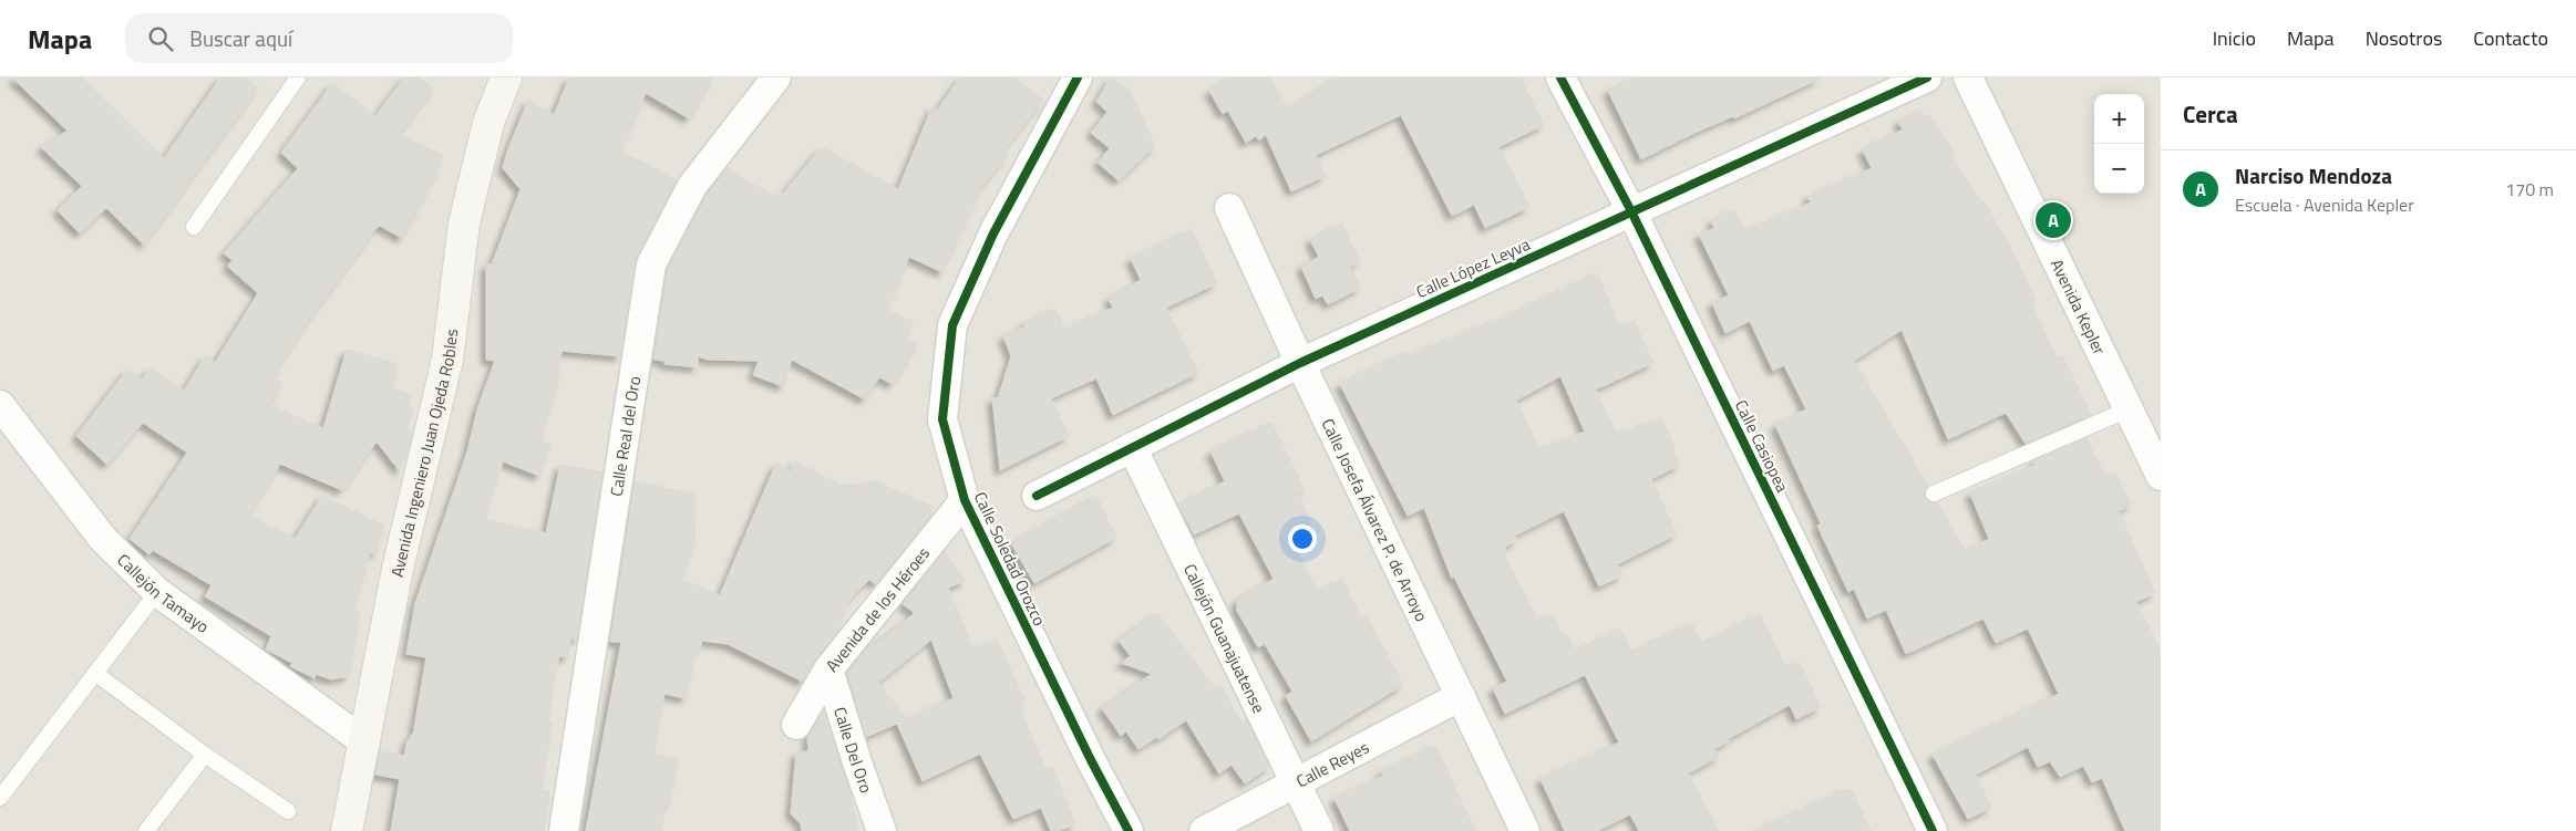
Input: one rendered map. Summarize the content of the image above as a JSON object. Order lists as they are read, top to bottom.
{
  "streets": {
    "main road": ["Avenida Ingeniero Juan Ojeda Robles"],
    "street": [
      "Calle López Leyva",
      "Avenida Kepler",
      "Calle Real del Oro",
      "Calle Casiopea",
      "Calle Josefa Álvarez P. de Arroyo",
      "Calle Soledad Orozco",
      "Callejón Tamayo",
      "Avenida de los Héroes",
      "Callejón Guanajuatense",
      "Calle Del Oro",
      "Calle Reyes"
    ]
  },
  "crossings": [
    ["Calle López Leyva", "Calle Casiopea"],
    ["Calle López Leyva", "Calle Josefa Álvarez P. de Arroyo"],
    ["Calle López Leyva", "Callejón Guanajuatense"],
    ["Avenida Ingeniero Juan Ojeda Robles", "Callejón Tamayo"],
    ["Calle Josefa Álvarez P. de Arroyo", "Calle Reyes"],
    ["Calle Soledad Orozco", "Avenida de los Héroes"],
    ["Avenida de los Héroes", "Calle Del Oro"],
    ["Callejón Guanajuatense", "Calle Reyes"]
  ],
  "page": {
    "header": "Mapa",
    "search": "Buscar aquí",
    "nav": [
      "Inicio",
      "Mapa",
      "Nosotros",
      "Contacto"
    ],
    "heading": "Cerca",
    "map_buttons": ["+", "−"],
    "list": [
      {
        "mark": "A",
        "name": "Narciso Mendoza",
        "note": "Escuela · Avenida Kepler",
        "value": "170 m"
      }
    ],
    "pins": "A"
  }
}
